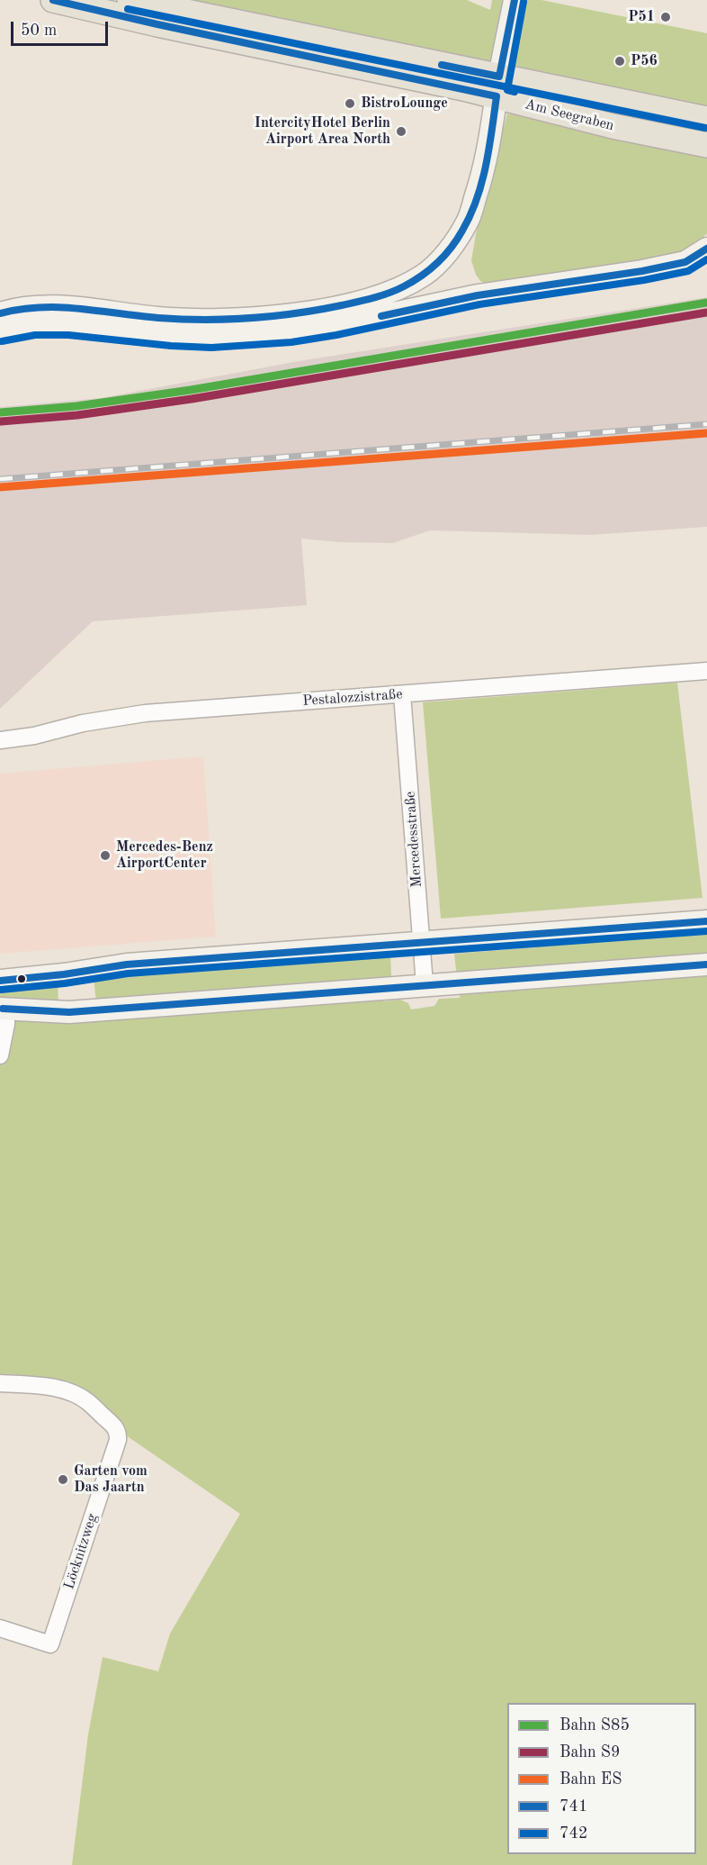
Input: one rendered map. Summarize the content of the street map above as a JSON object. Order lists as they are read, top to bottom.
{
  "streets": {
    "main road": ["Am Seegraben"],
    "street": ["Pestalozzistraße", "Mercedesstraße", "Löcknitzweg"]
  },
  "crossings": [
    ["Pestalozzistraße", "Mercedesstraße"]
  ],
  "places": [
    "P51",
    "P56",
    "BistroLounge",
    "IntercityHotel Berlin Airport Area North",
    "Mercedes-Benz AirportCenter",
    "Garten vom Das Jaartn"
  ],
  "lines": [
    "transit line 741",
    "transit line 742",
    "rail line S85",
    "rail line S9",
    "rail line ES"
  ],
  "legend": [
    "Bahn S85",
    "Bahn S9",
    "Bahn ES",
    "741",
    "742"
  ],
  "scale_bar": "50 m"
}
